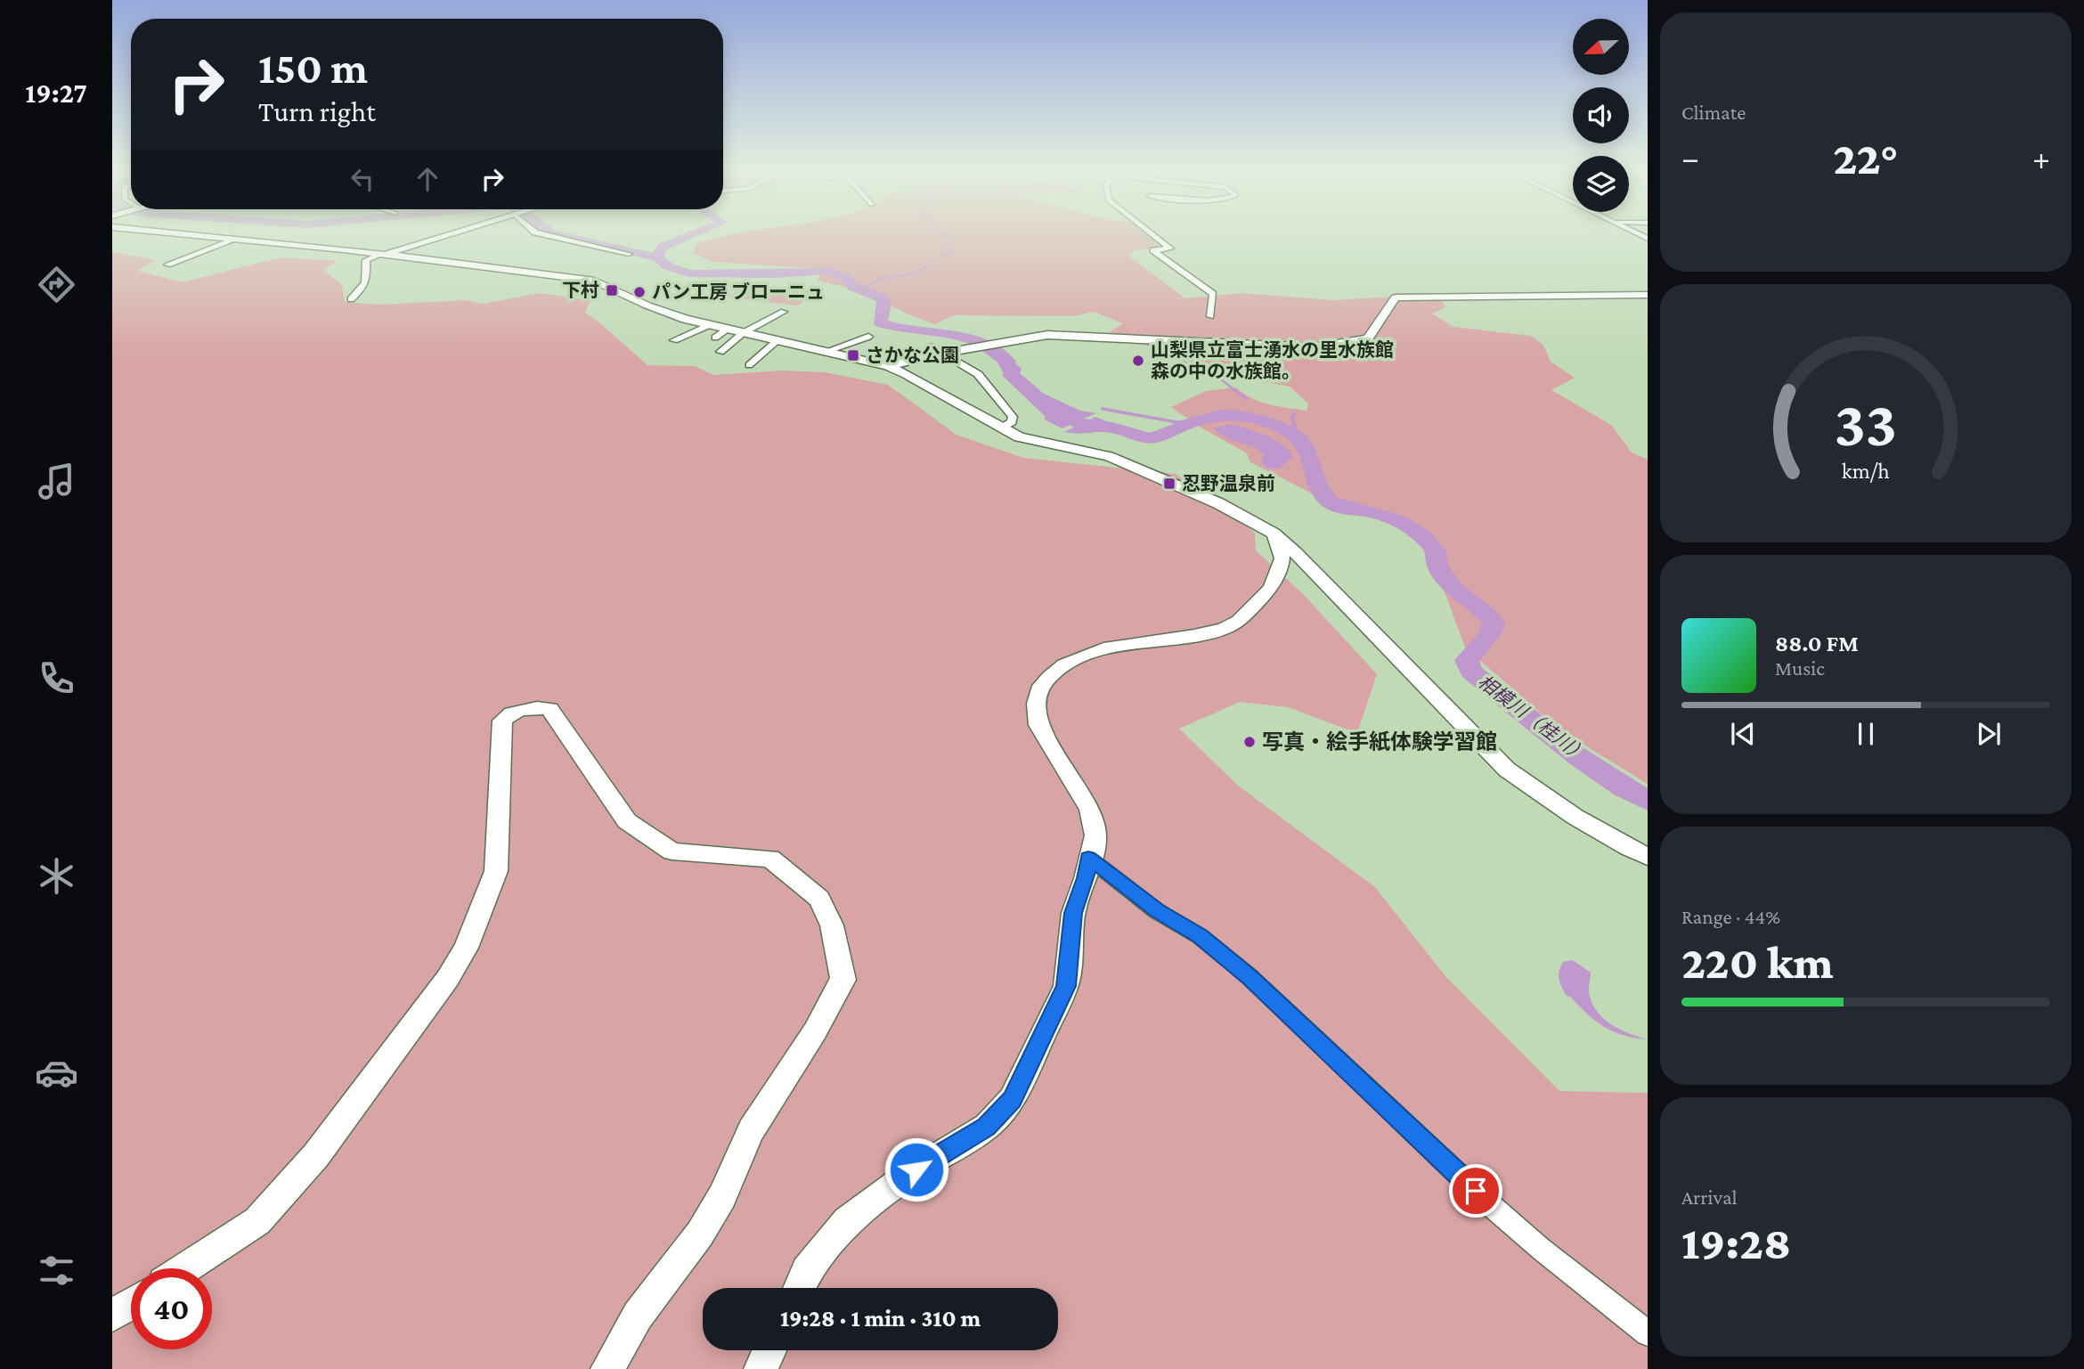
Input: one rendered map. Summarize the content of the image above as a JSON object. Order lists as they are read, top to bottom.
{
  "water": ["相模川（桂川）"],
  "places": {
    "transit": ["下村", "さかな公園", "忍野温泉前"],
    "other": ["パン工房 ブローニュ", "山梨県立富士湧水の里水族館 森の中の水族館。", "写真・絵手紙体験学習館"]
  },
  "north": "left",
  "page": {
    "tabs": "19:27",
    "tile": [
      "Climate",
      ["Range · 44%", "220 km"],
      ["Arrival", "19:28"]
    ],
    "turn": ["150 m", "Turn right"],
    "heat": ["−", "22°", "+"],
    "song": ["88.0 FM", "Music"],
    "limit": "40",
    "trip": "19:28 · 1 min · 310 m",
    "gauge": ["33", "km/h"]
  }
}
